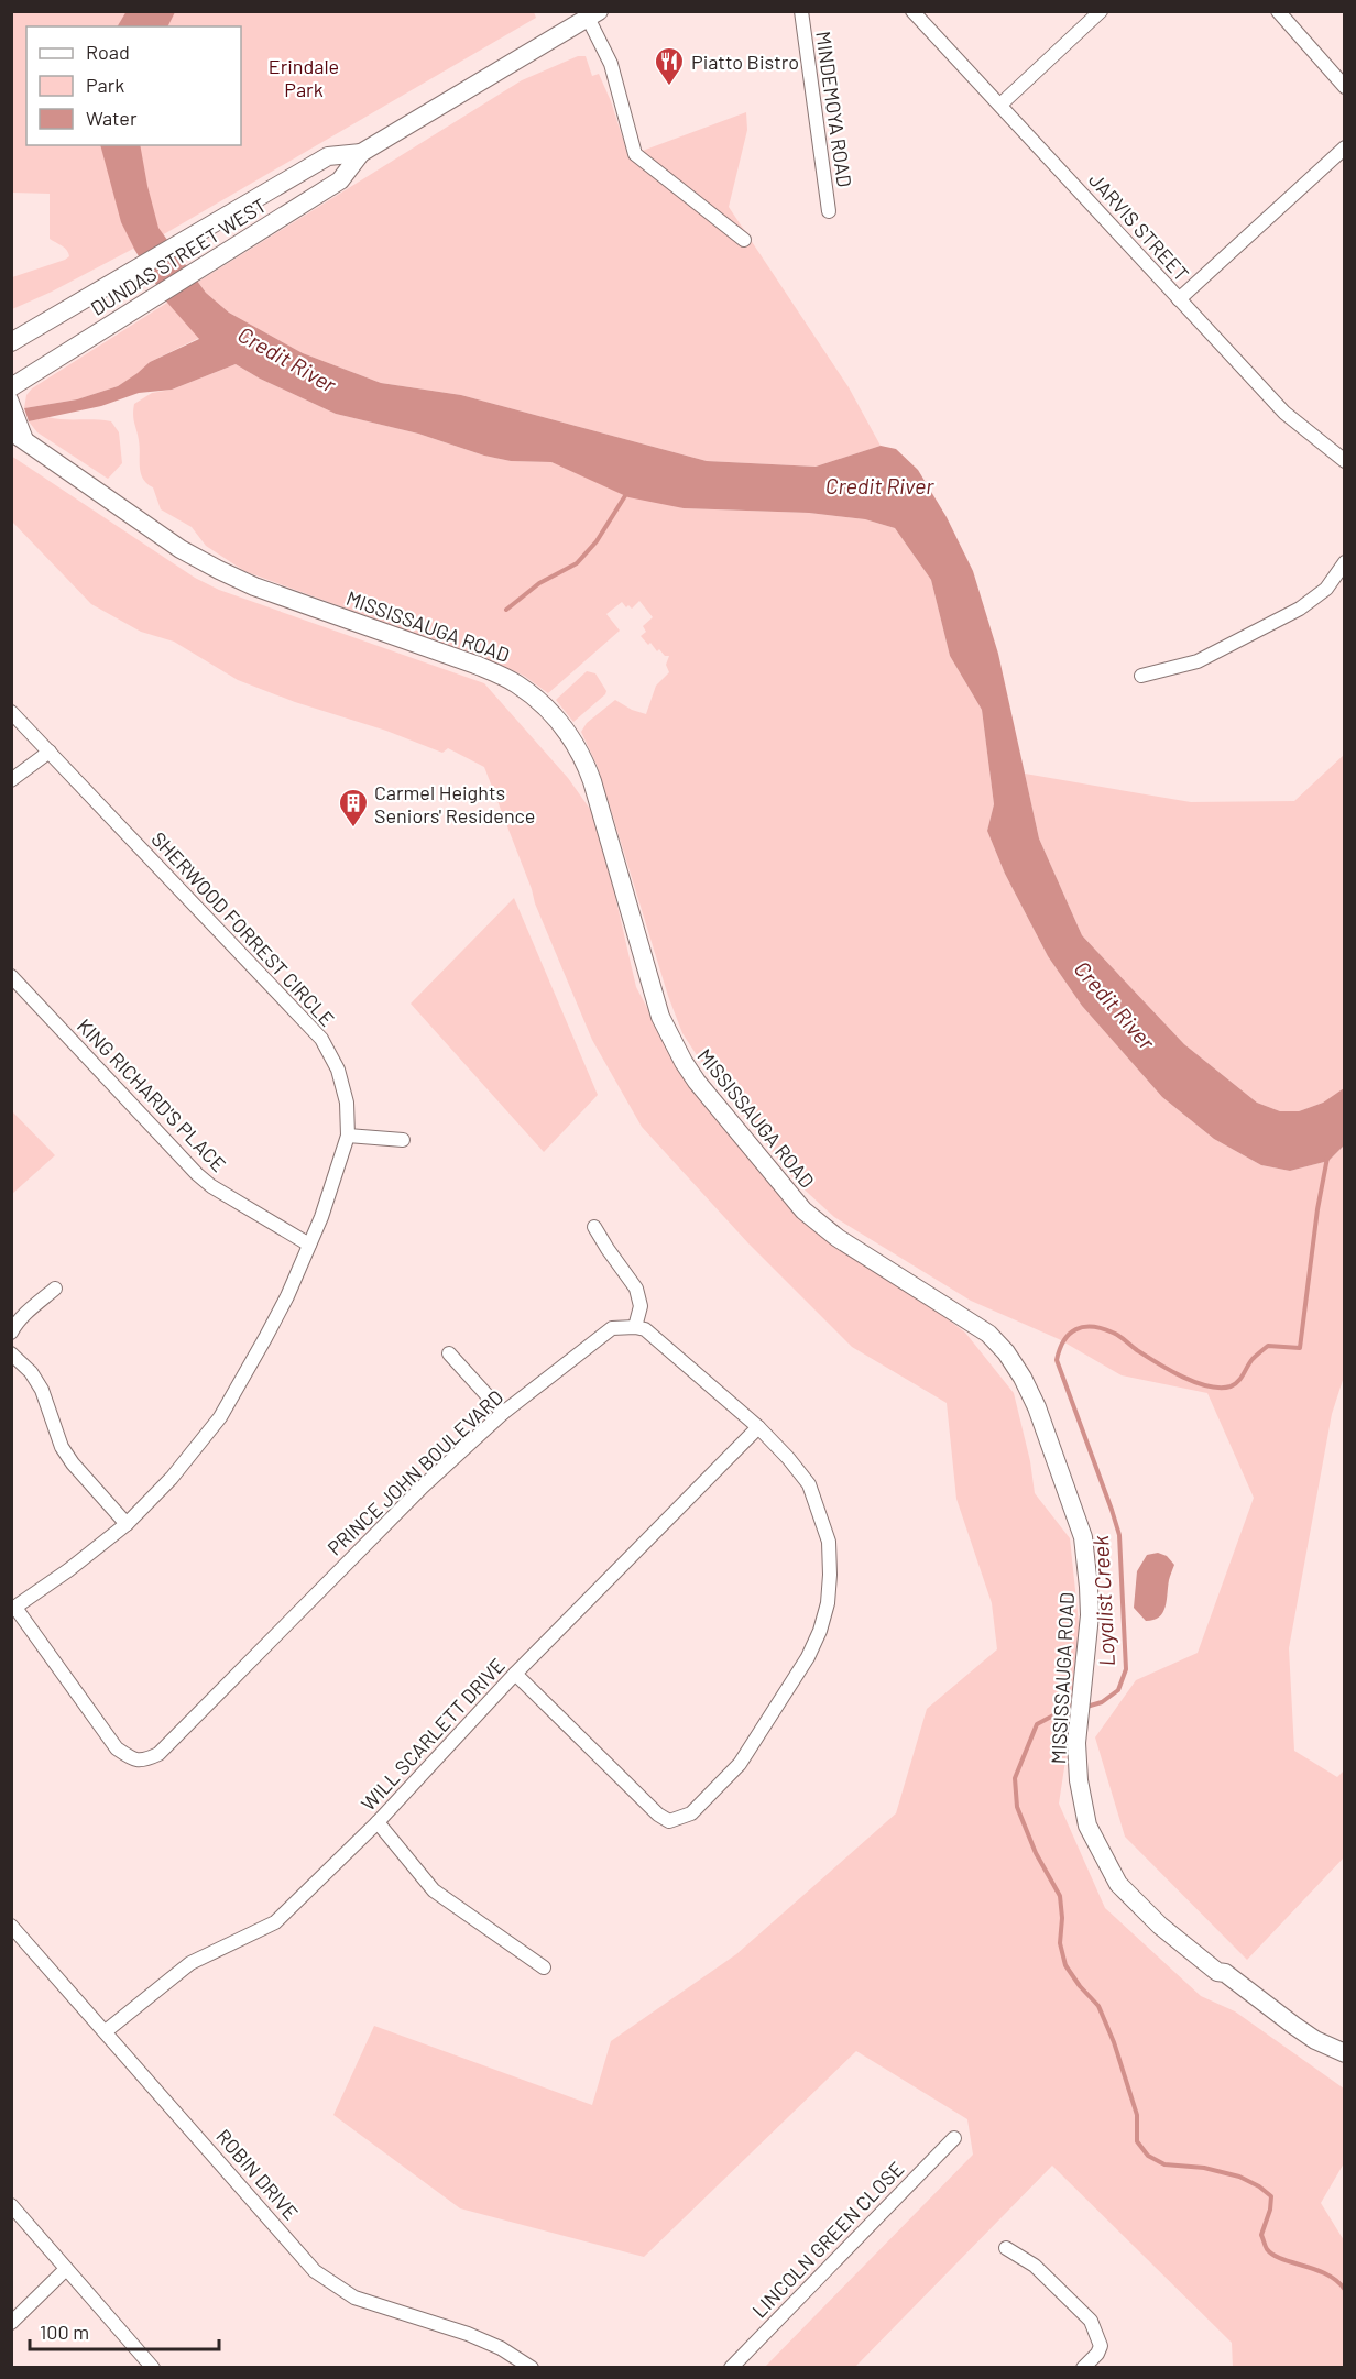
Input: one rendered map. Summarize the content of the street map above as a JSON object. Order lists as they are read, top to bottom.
{
  "streets": {
    "main road": ["DUNDAS STREET WEST", "MISSISSAUGA ROAD"],
    "street": [
      "MINDEMOYA ROAD",
      "JARVIS STREET",
      "SHERWOOD FORREST CIRCLE",
      "KING RICHARD'S PLACE",
      "PRINCE JOHN BOULEVARD",
      "WILL SCARLETT DRIVE",
      "ROBIN DRIVE",
      "LINCOLN GREEN CLOSE"
    ]
  },
  "crossings": [
    ["SHERWOOD FORREST CIRCLE", "KING RICHARD'S PLACE"],
    ["SHERWOOD FORREST CIRCLE", "PRINCE JOHN BOULEVARD"],
    ["WILL SCARLETT DRIVE", "ROBIN DRIVE"]
  ],
  "water": ["Credit River", "Loyalist Creek"],
  "parks": ["Erindale Park"],
  "places": {
    "restaurant": ["Piatto Bistro"],
    "building": ["Carmel Heights Seniors' Residence"]
  },
  "legend": ["Road", "Park", "Water"],
  "scale_bar": "100 m"
}
